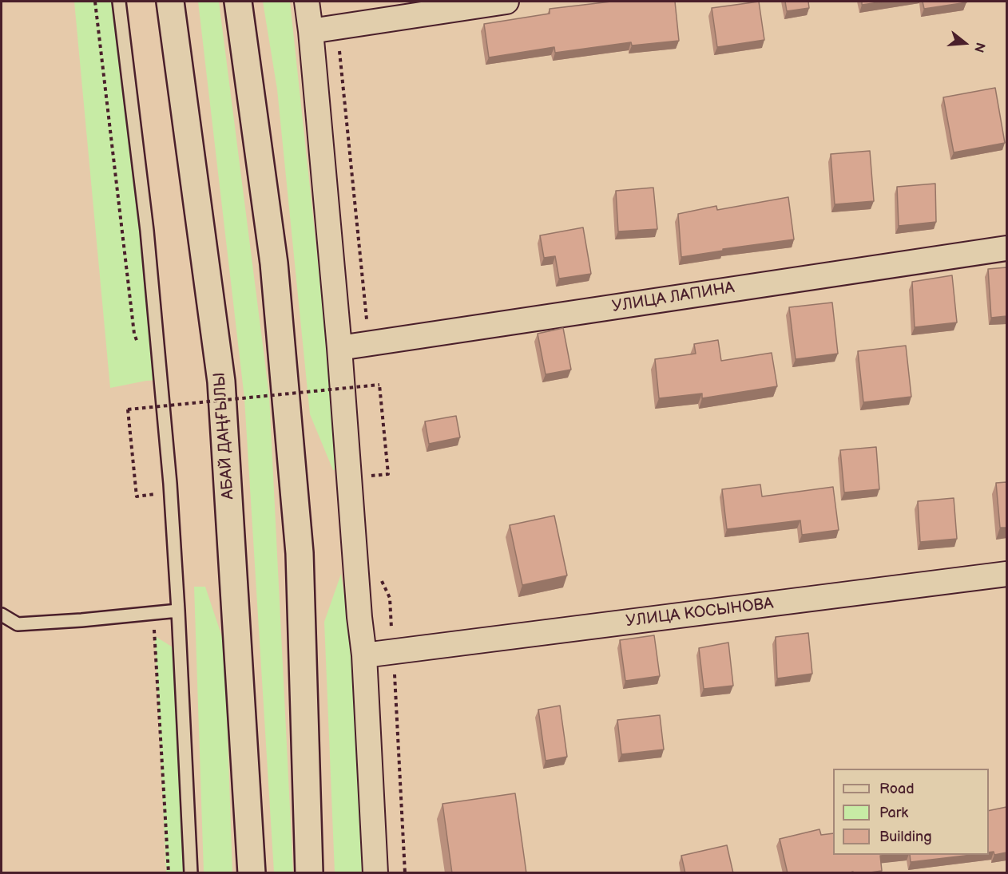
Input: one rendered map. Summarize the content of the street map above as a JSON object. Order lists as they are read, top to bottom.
{
  "streets": {
    "main road": ["АБАЙ ДАҢҒЫЛЫ"],
    "street": ["УЛИЦА ЛАПИНА", "УЛИЦА КОСЫНОВА"]
  },
  "legend": ["Road", "Park", "Building"],
  "north": "right"
}
